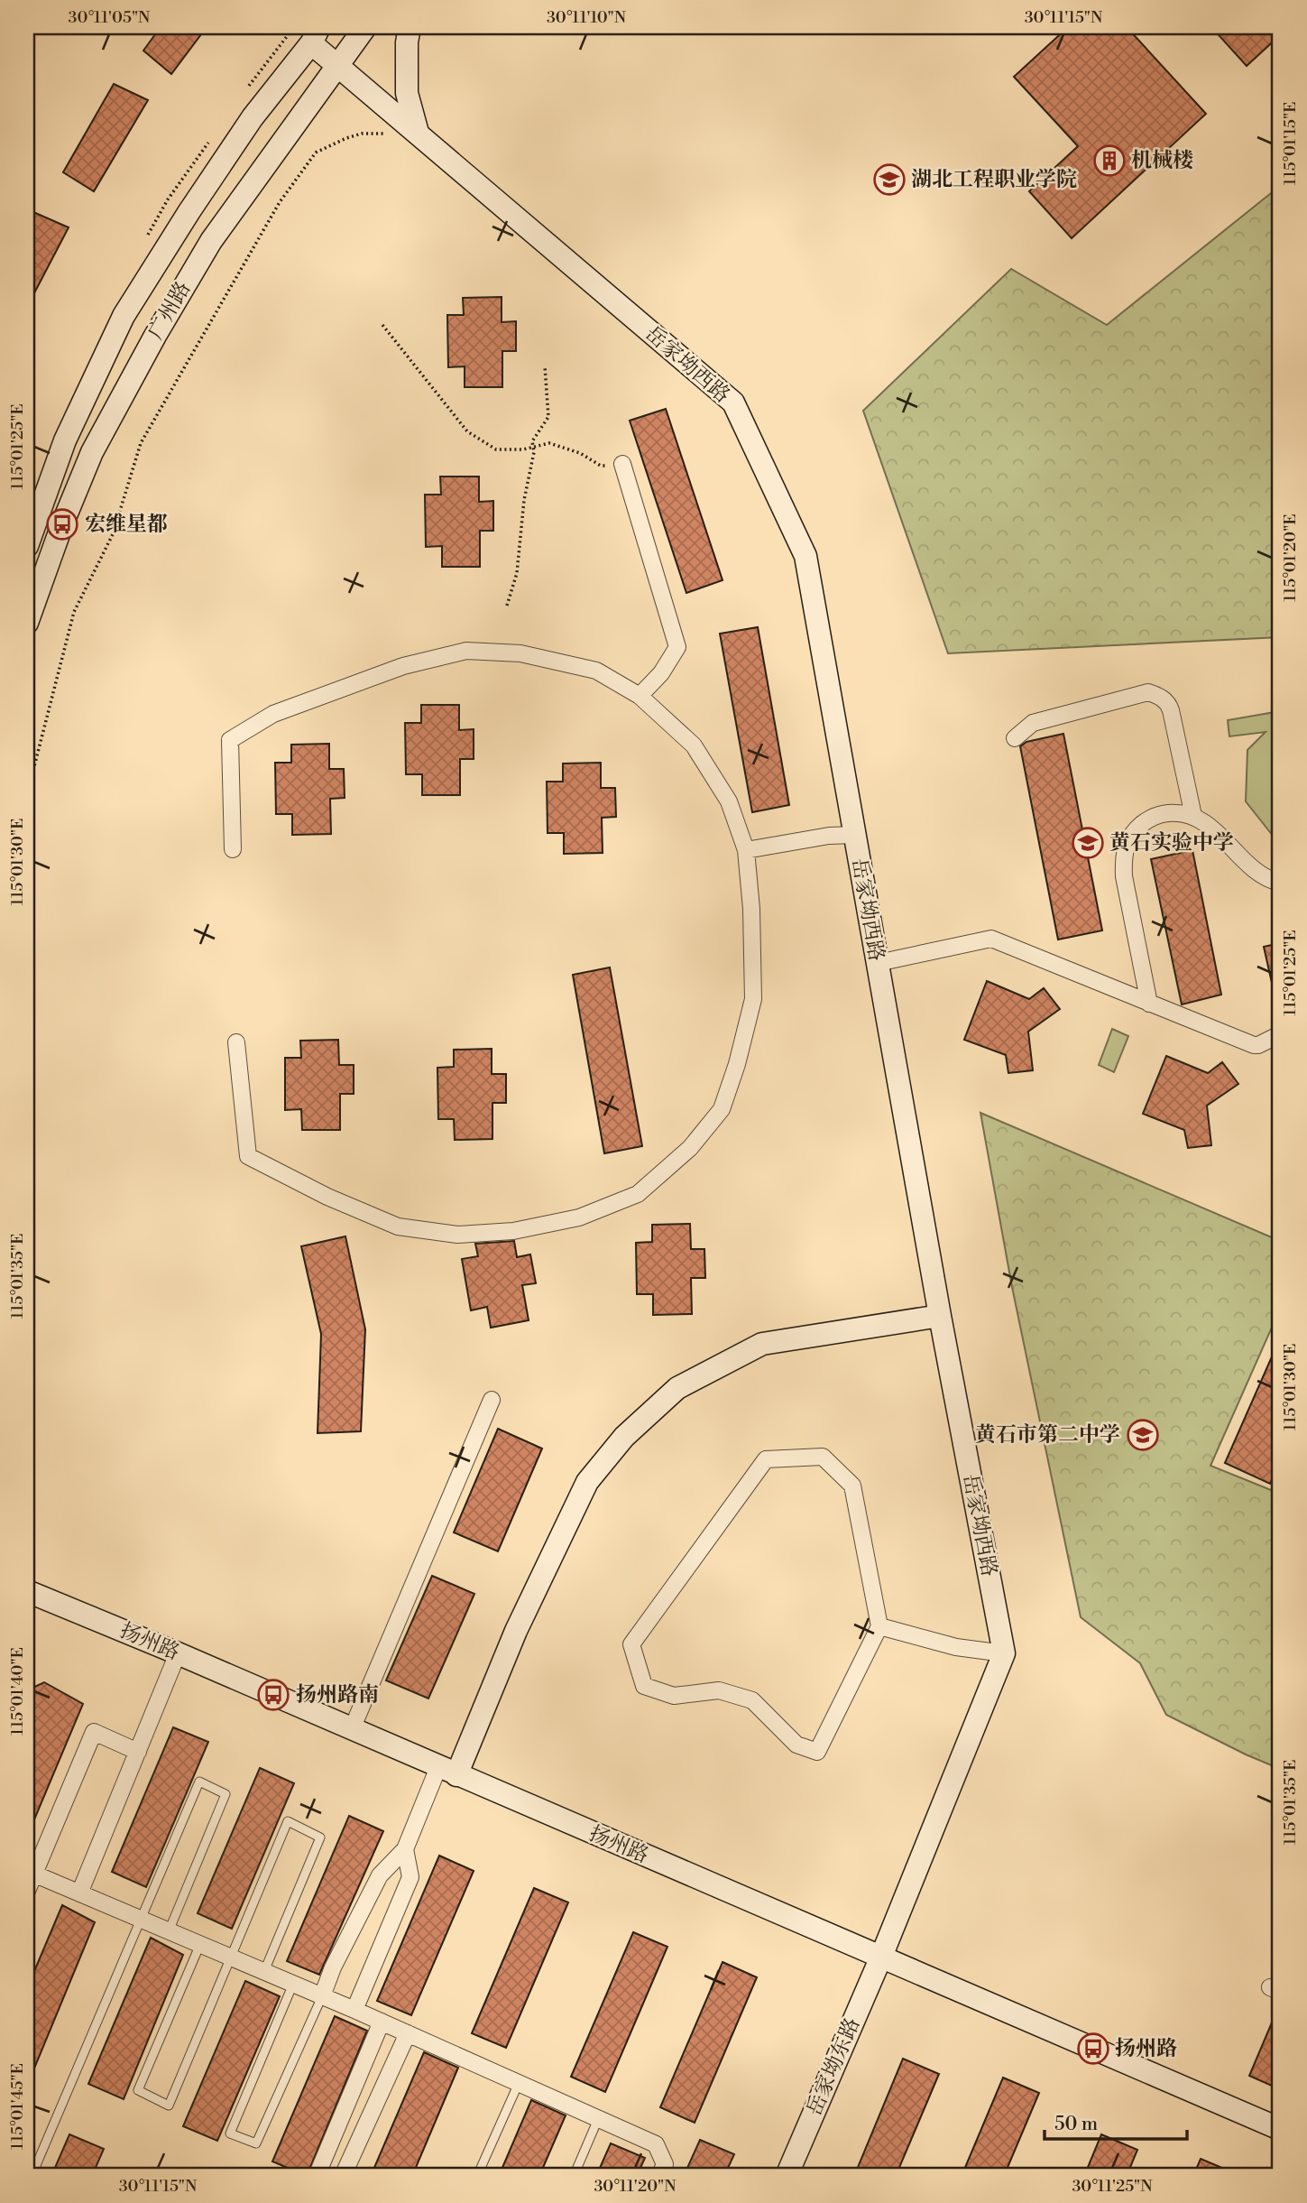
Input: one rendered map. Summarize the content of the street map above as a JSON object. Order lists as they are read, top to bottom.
{
  "streets": {
    "main road": [
      "广州路",
      "岳家坳西路",
      "扬州路",
      "岳家坳东路"
    ]
  },
  "crossings": [
    ["广州路", "岳家坳西路"],
    ["扬州路", "岳家坳东路"]
  ],
  "places": {
    "building": ["机械楼"],
    "school or university": ["湖北工程职业学院", "黄石实验中学", "黄石市第二中学"],
    "bus stop": ["宏维星都", "扬州路南", "扬州路"]
  },
  "scale_bar": "50 m",
  "coordinates": [
    "30°11'05\"N",
    "30°11'10\"N",
    "30°11'15\"N",
    "115°01'15\"E",
    "115°01'25\"E",
    "115°01'20\"E",
    "115°01'30\"E",
    "115°01'35\"E",
    "115°01'40\"E",
    "115°01'45\"E",
    "30°11'20\"N",
    "30°11'25\"N"
  ]
}
